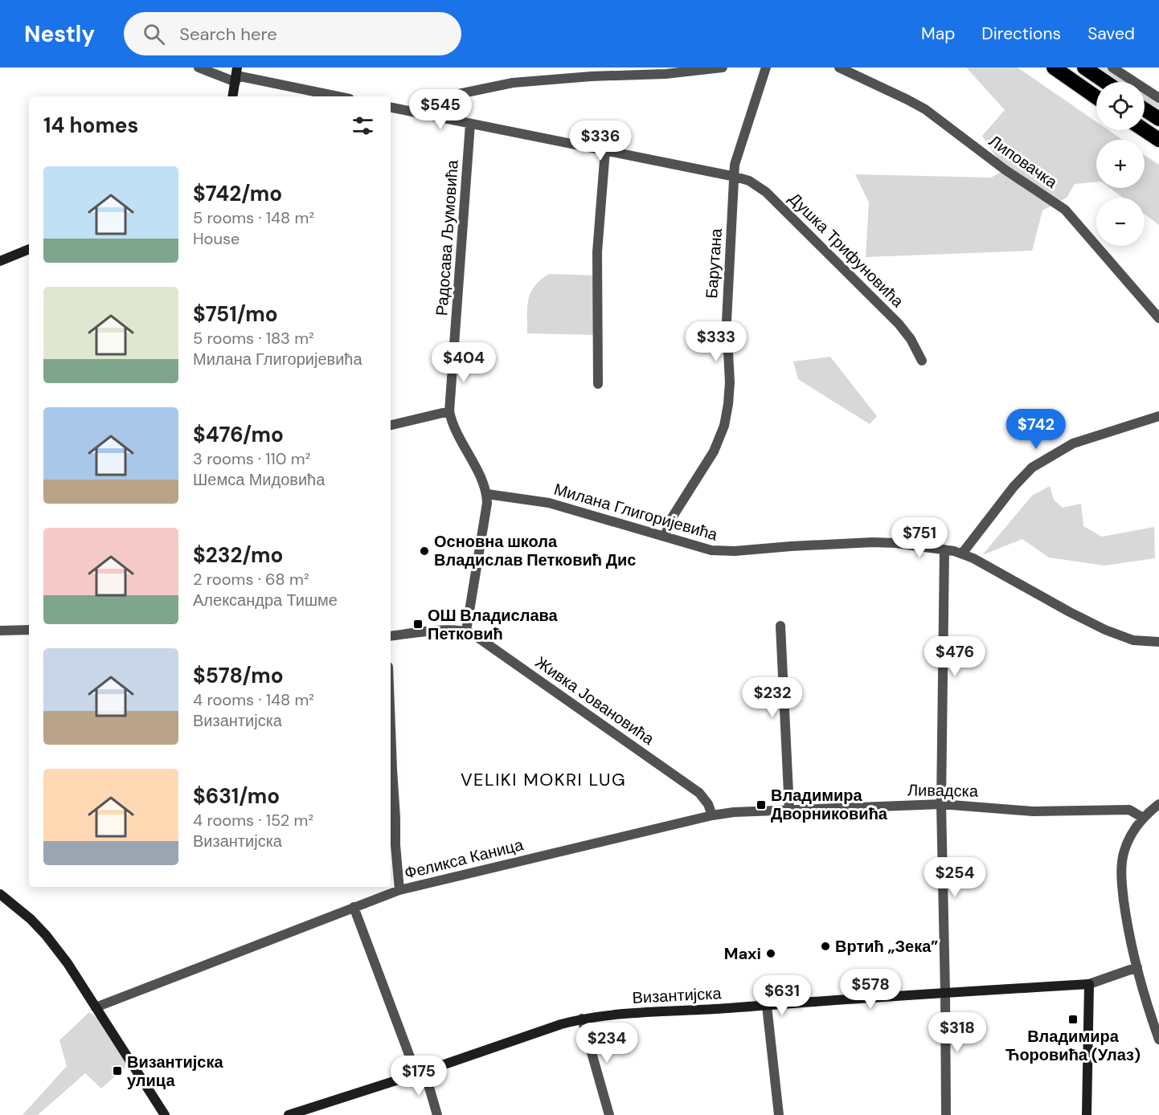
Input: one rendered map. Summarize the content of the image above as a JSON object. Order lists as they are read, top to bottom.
{
  "streets": {
    "street": [
      "Липовачка",
      "Радосава Љумовића",
      "Душка Трифуновића",
      "Барутана",
      "Милана Глигоријевића",
      "Живка Јовановића",
      "Ливадска",
      "Феликса Каница",
      "Византијска"
    ]
  },
  "crossings": [
    ["Радосава Љумовића", "Душка Трифуновића"],
    ["Радосава Љумовића", "Милана Глигоријевића"],
    ["Радосава Љумовића", "Живка Јовановића"],
    ["Душка Трифуновића", "Барутана"],
    ["Барутана", "Милана Глигоријевића"],
    ["Живка Јовановића", "Ливадска"],
    ["Живка Јовановића", "Феликса Каница"],
    ["Ливадска", "Феликса Каница"]
  ],
  "districts": ["VELIKI MOKRI LUG"],
  "places": {
    "other": ["Основна школа Владислав Петковић Дис", "Вртић „Зека”", "Maxi"],
    "transit": [
      "ОШ Владислава Петковић",
      "Владимира Дворниковића",
      "Владимира Ћоровића (Улаз)",
      "Византијска улица"
    ]
  },
  "page": {
    "header": "Nestly",
    "search": "Search here",
    "nav": ["Map", "Directions", "Saved"],
    "map_buttons": ["+", "−"],
    "price": [
      "$545",
      "$336",
      "$333",
      "$404",
      "$742",
      "$751",
      "$476",
      "$232",
      "$254",
      "$578",
      "$631",
      "$318",
      "$234",
      "$175"
    ],
    "heading": "14 homes",
    "list": [
      {
        "name": "$742/mo",
        "note": "5 rooms · 148 m² · House"
      },
      {
        "name": "$751/mo",
        "note": "5 rooms · 183 m² · Милана Глигоријевића"
      },
      {
        "name": "$476/mo",
        "note": "3 rooms · 110 m² · Шемса Мидовића"
      },
      {
        "name": "$232/mo",
        "note": "2 rooms · 68 m² · Александра Тишме"
      },
      {
        "name": "$578/mo",
        "note": "4 rooms · 148 m² · Византијска"
      },
      {
        "name": "$631/mo",
        "note": "4 rooms · 152 m² · Византијска"
      }
    ]
  }
}
